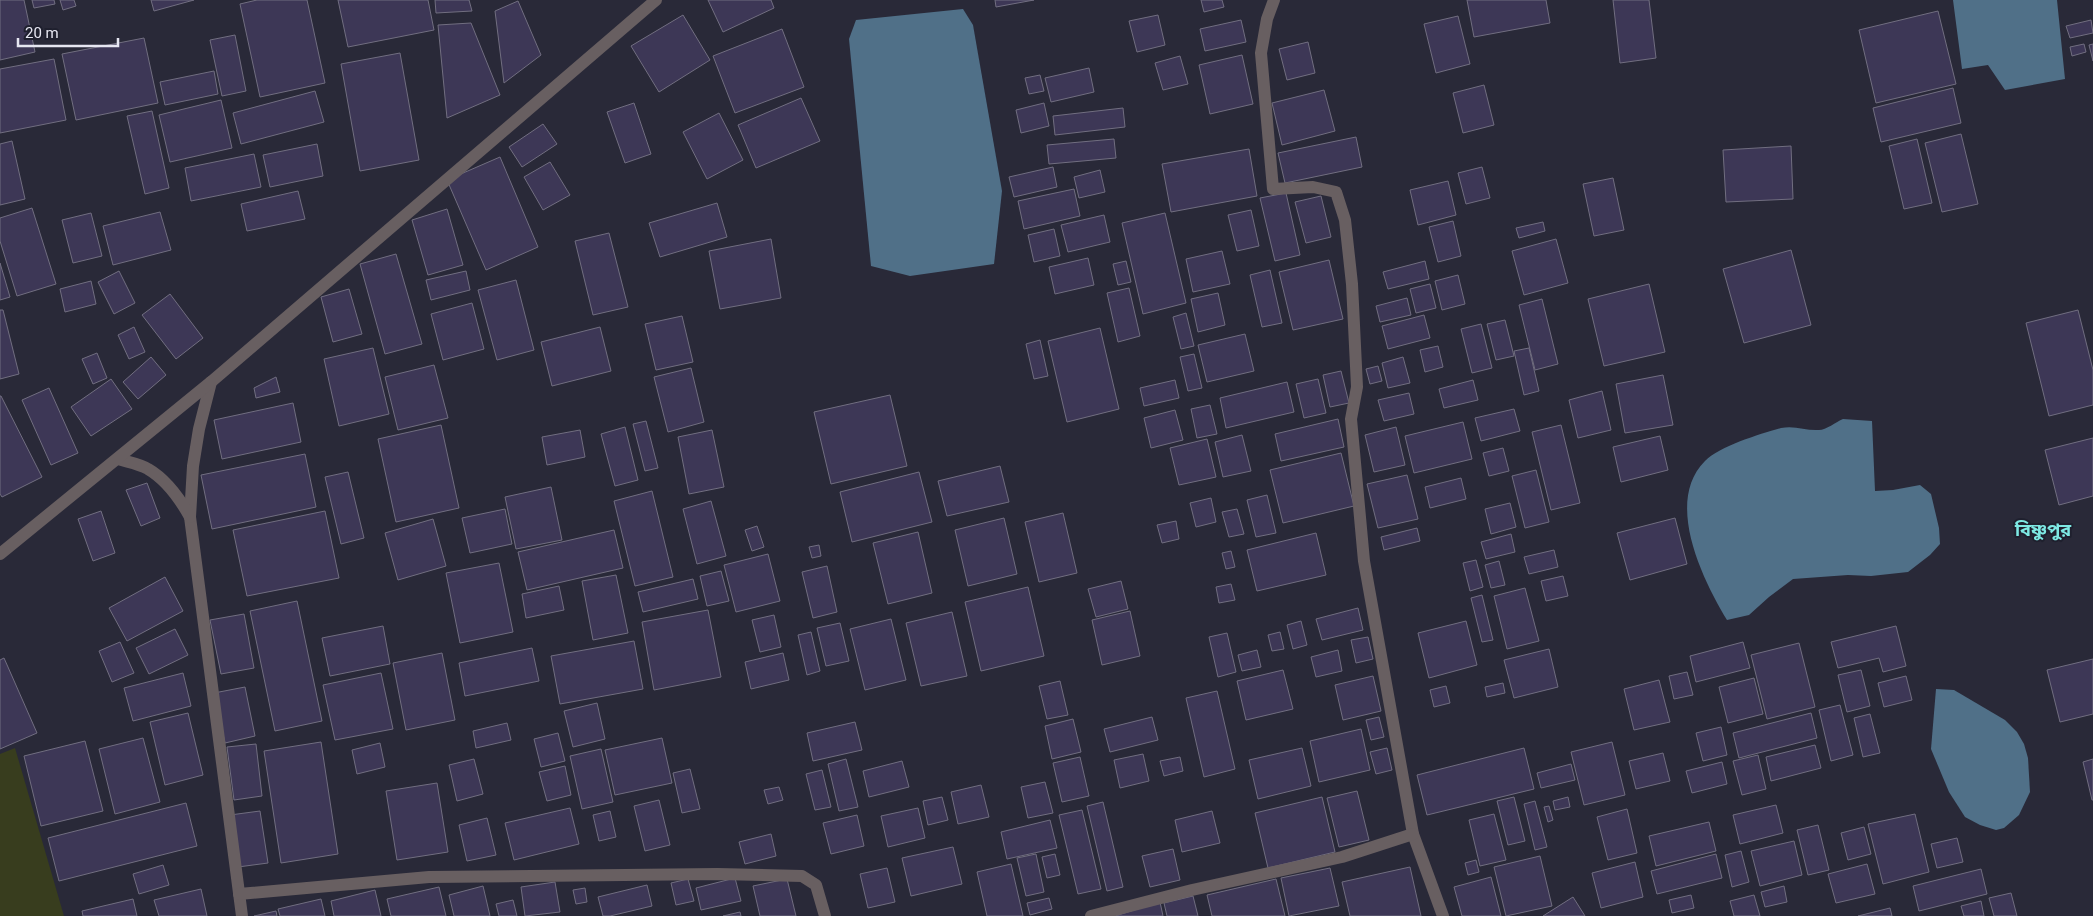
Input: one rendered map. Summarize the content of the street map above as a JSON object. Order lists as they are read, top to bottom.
{
  "districts": ["বিষ্ণুপুর"],
  "scale_bar": "20 m"
}
